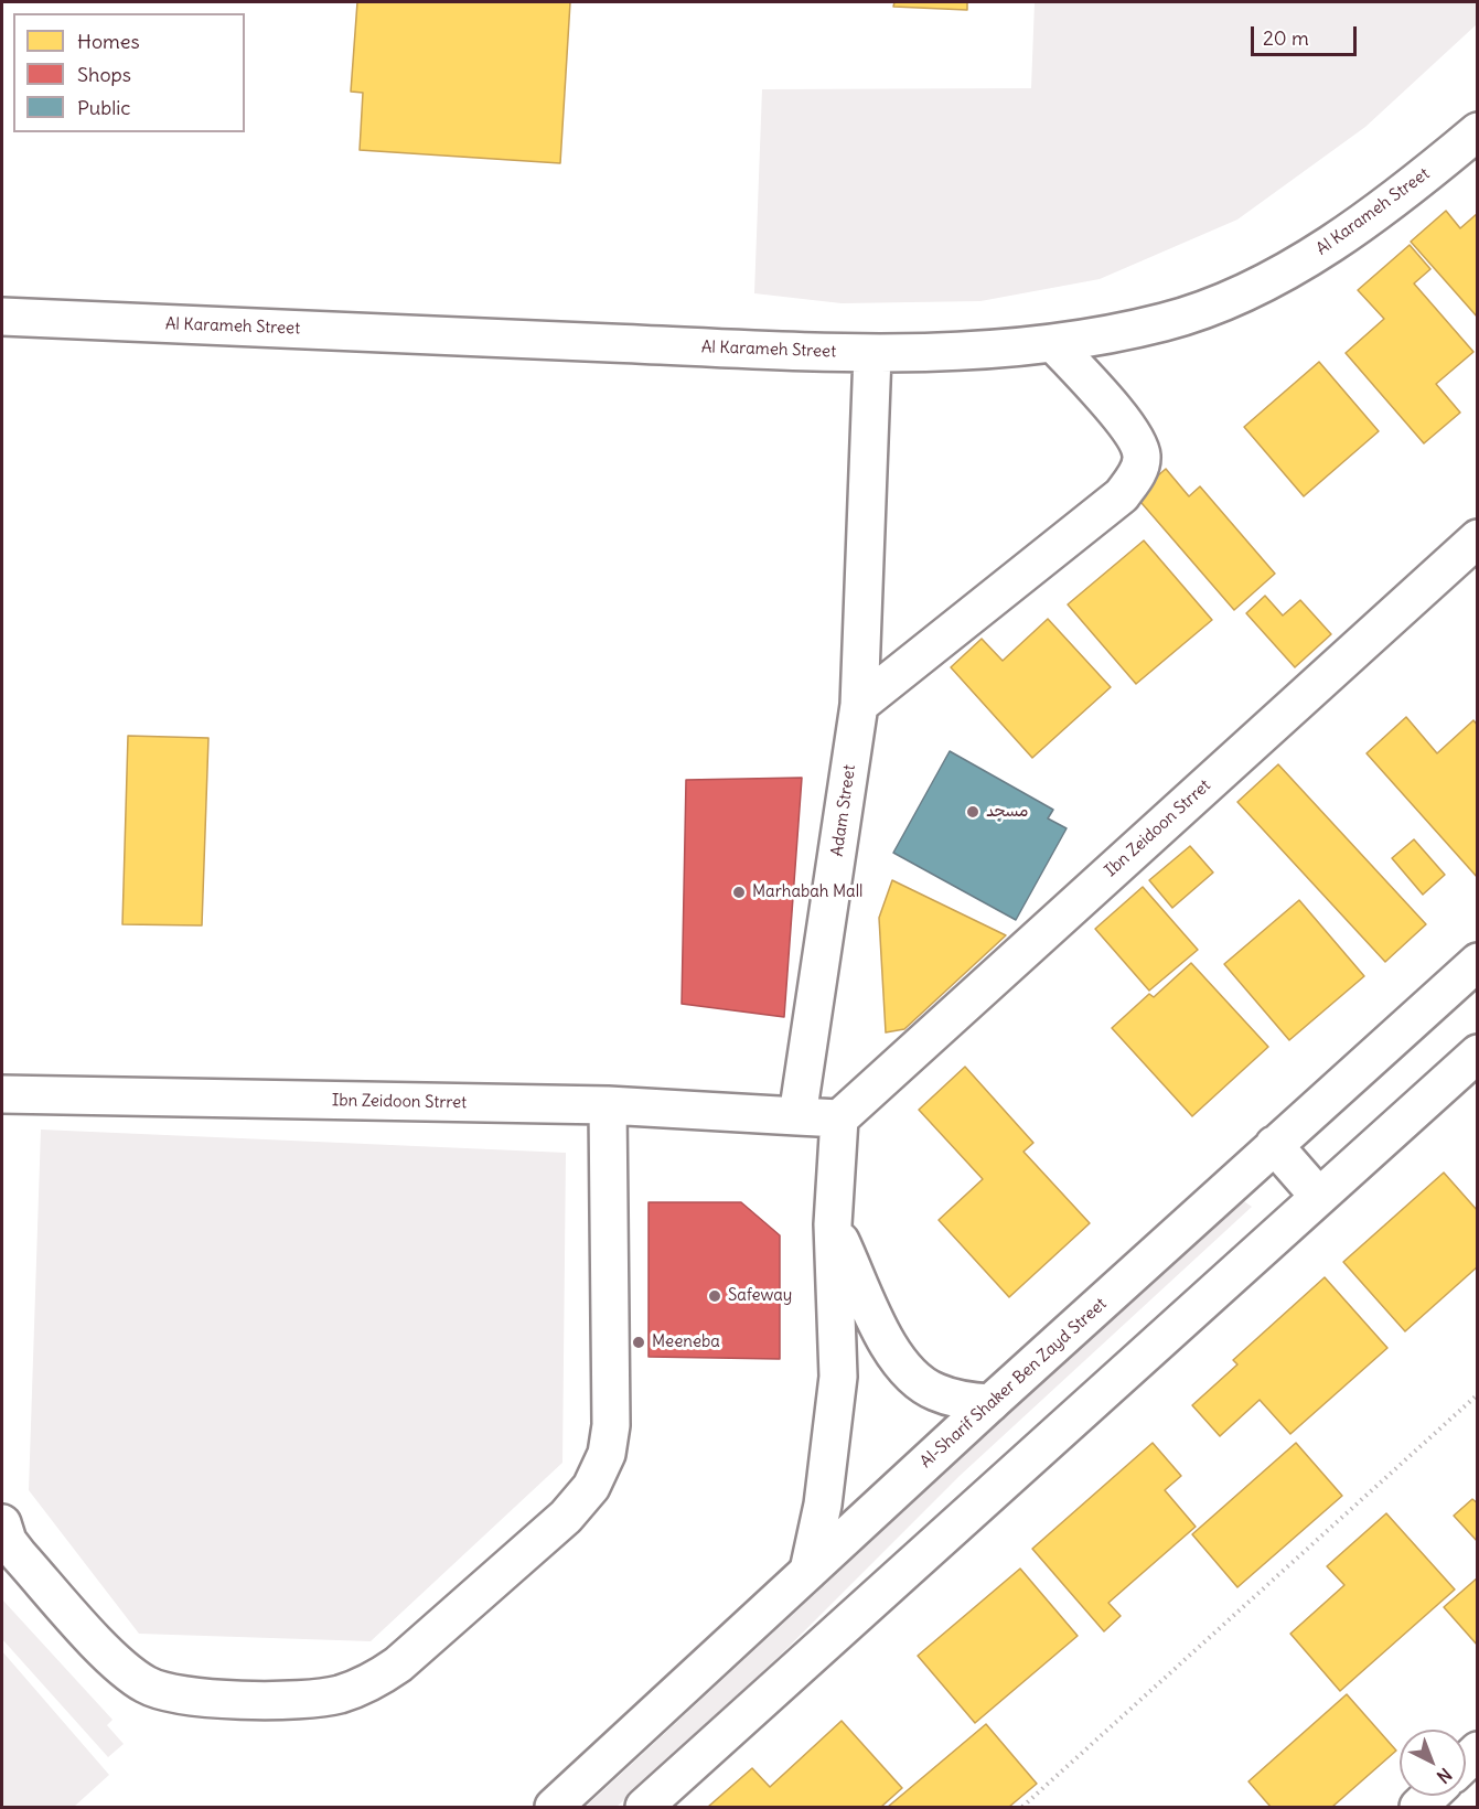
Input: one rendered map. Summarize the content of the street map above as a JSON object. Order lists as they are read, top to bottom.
{
  "streets": {
    "street": [
      "Al Karameh Street",
      "Adam Street",
      "Ibn Zeidoon Strret",
      "Al-Sharif Shaker Ben Zayd Street"
    ]
  },
  "crossings": [
    ["Al Karameh Street", "Adam Street"],
    ["Adam Street", "Ibn Zeidoon Strret"]
  ],
  "places": [
    "مسجد",
    "Marhabah Mall",
    "Safeway",
    "Meeneba"
  ],
  "legend": ["Homes", "Shops", "Public"],
  "scale_bar": "20 m",
  "north": "bottom right"
}
